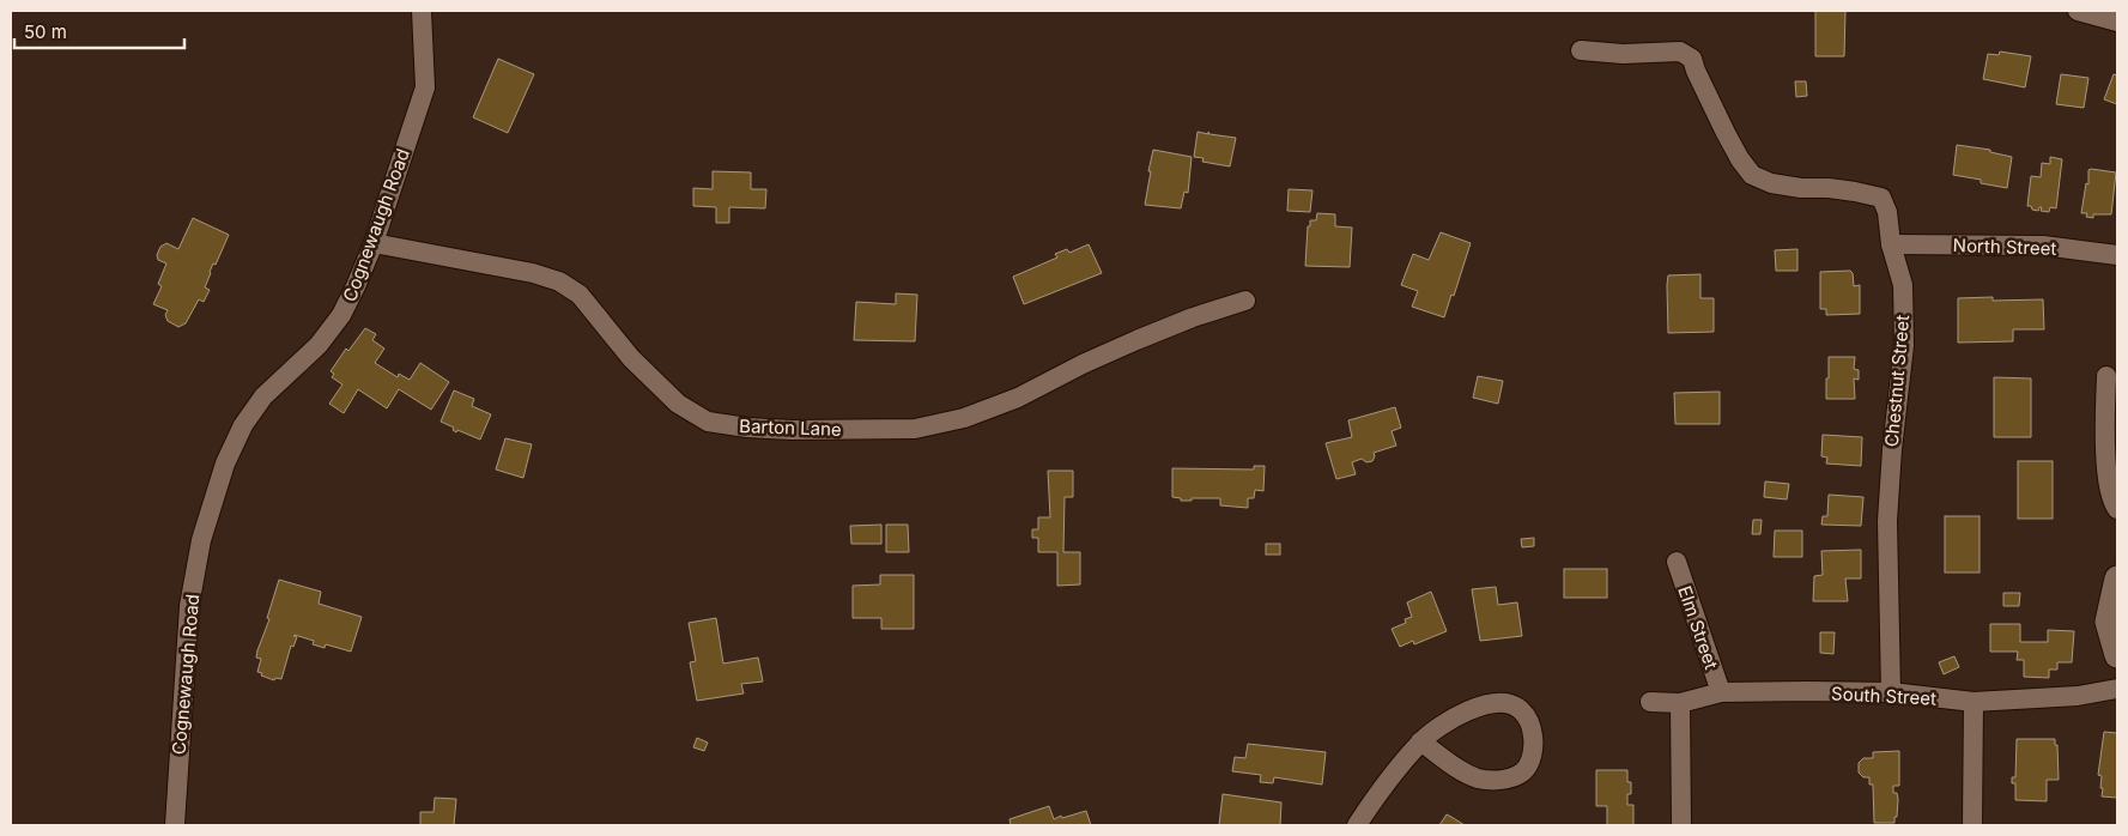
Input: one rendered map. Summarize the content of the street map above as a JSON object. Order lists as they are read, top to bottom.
{
  "streets": {
    "street": [
      "Cognewaugh Road",
      "North Street",
      "Chestnut Street",
      "Barton Lane",
      "Elm Street",
      "South Street"
    ]
  },
  "crossings": [
    ["Cognewaugh Road", "Barton Lane"],
    ["North Street", "Chestnut Street"],
    ["Chestnut Street", "South Street"],
    ["Elm Street", "South Street"]
  ],
  "scale_bar": "50 m"
}
